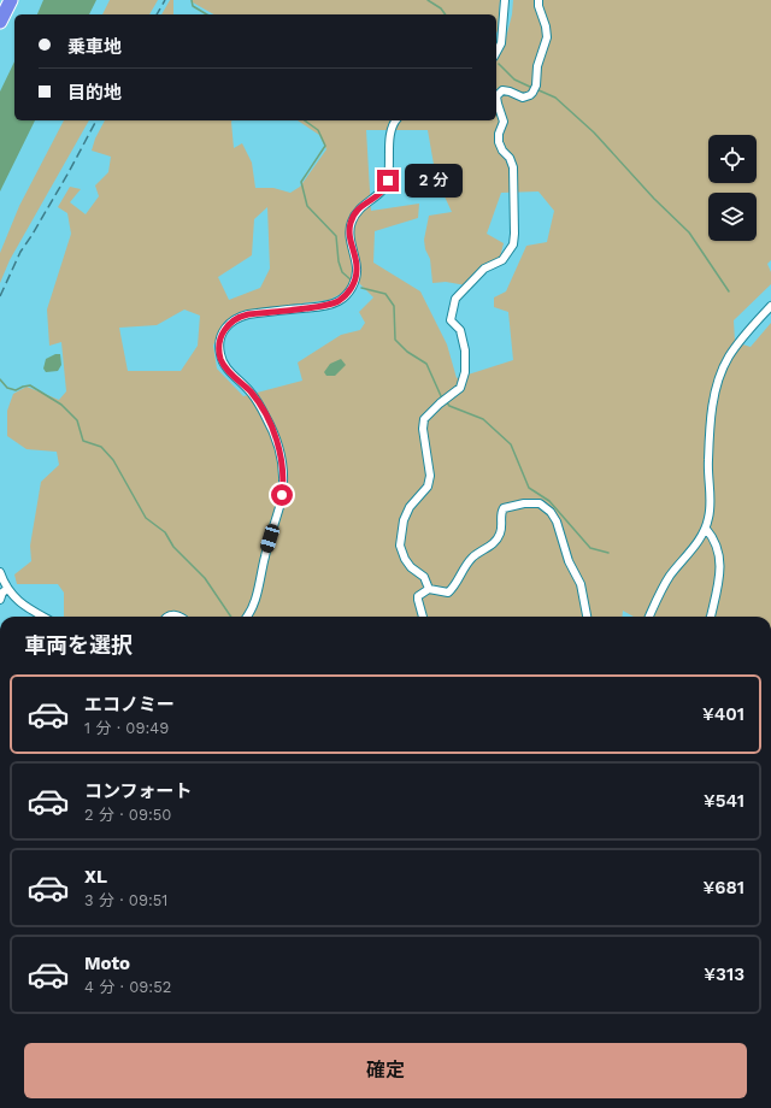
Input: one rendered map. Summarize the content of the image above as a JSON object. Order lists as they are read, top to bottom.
{
  "page": {
    "banner": ["乗車地", "目的地"],
    "bubble": "2 分",
    "heading": "車両を選択",
    "list": [
      {
        "name": "エコノミー",
        "note": "1 分 · 09:49",
        "value": "¥401"
      },
      {
        "name": "コンフォート",
        "note": "2 分 · 09:50",
        "value": "¥541"
      },
      {
        "name": "XL",
        "note": "3 分 · 09:51",
        "value": "¥681"
      },
      {
        "name": "Moto",
        "note": "4 分 · 09:52",
        "value": "¥313"
      }
    ],
    "buttons": "確定"
  }
}
